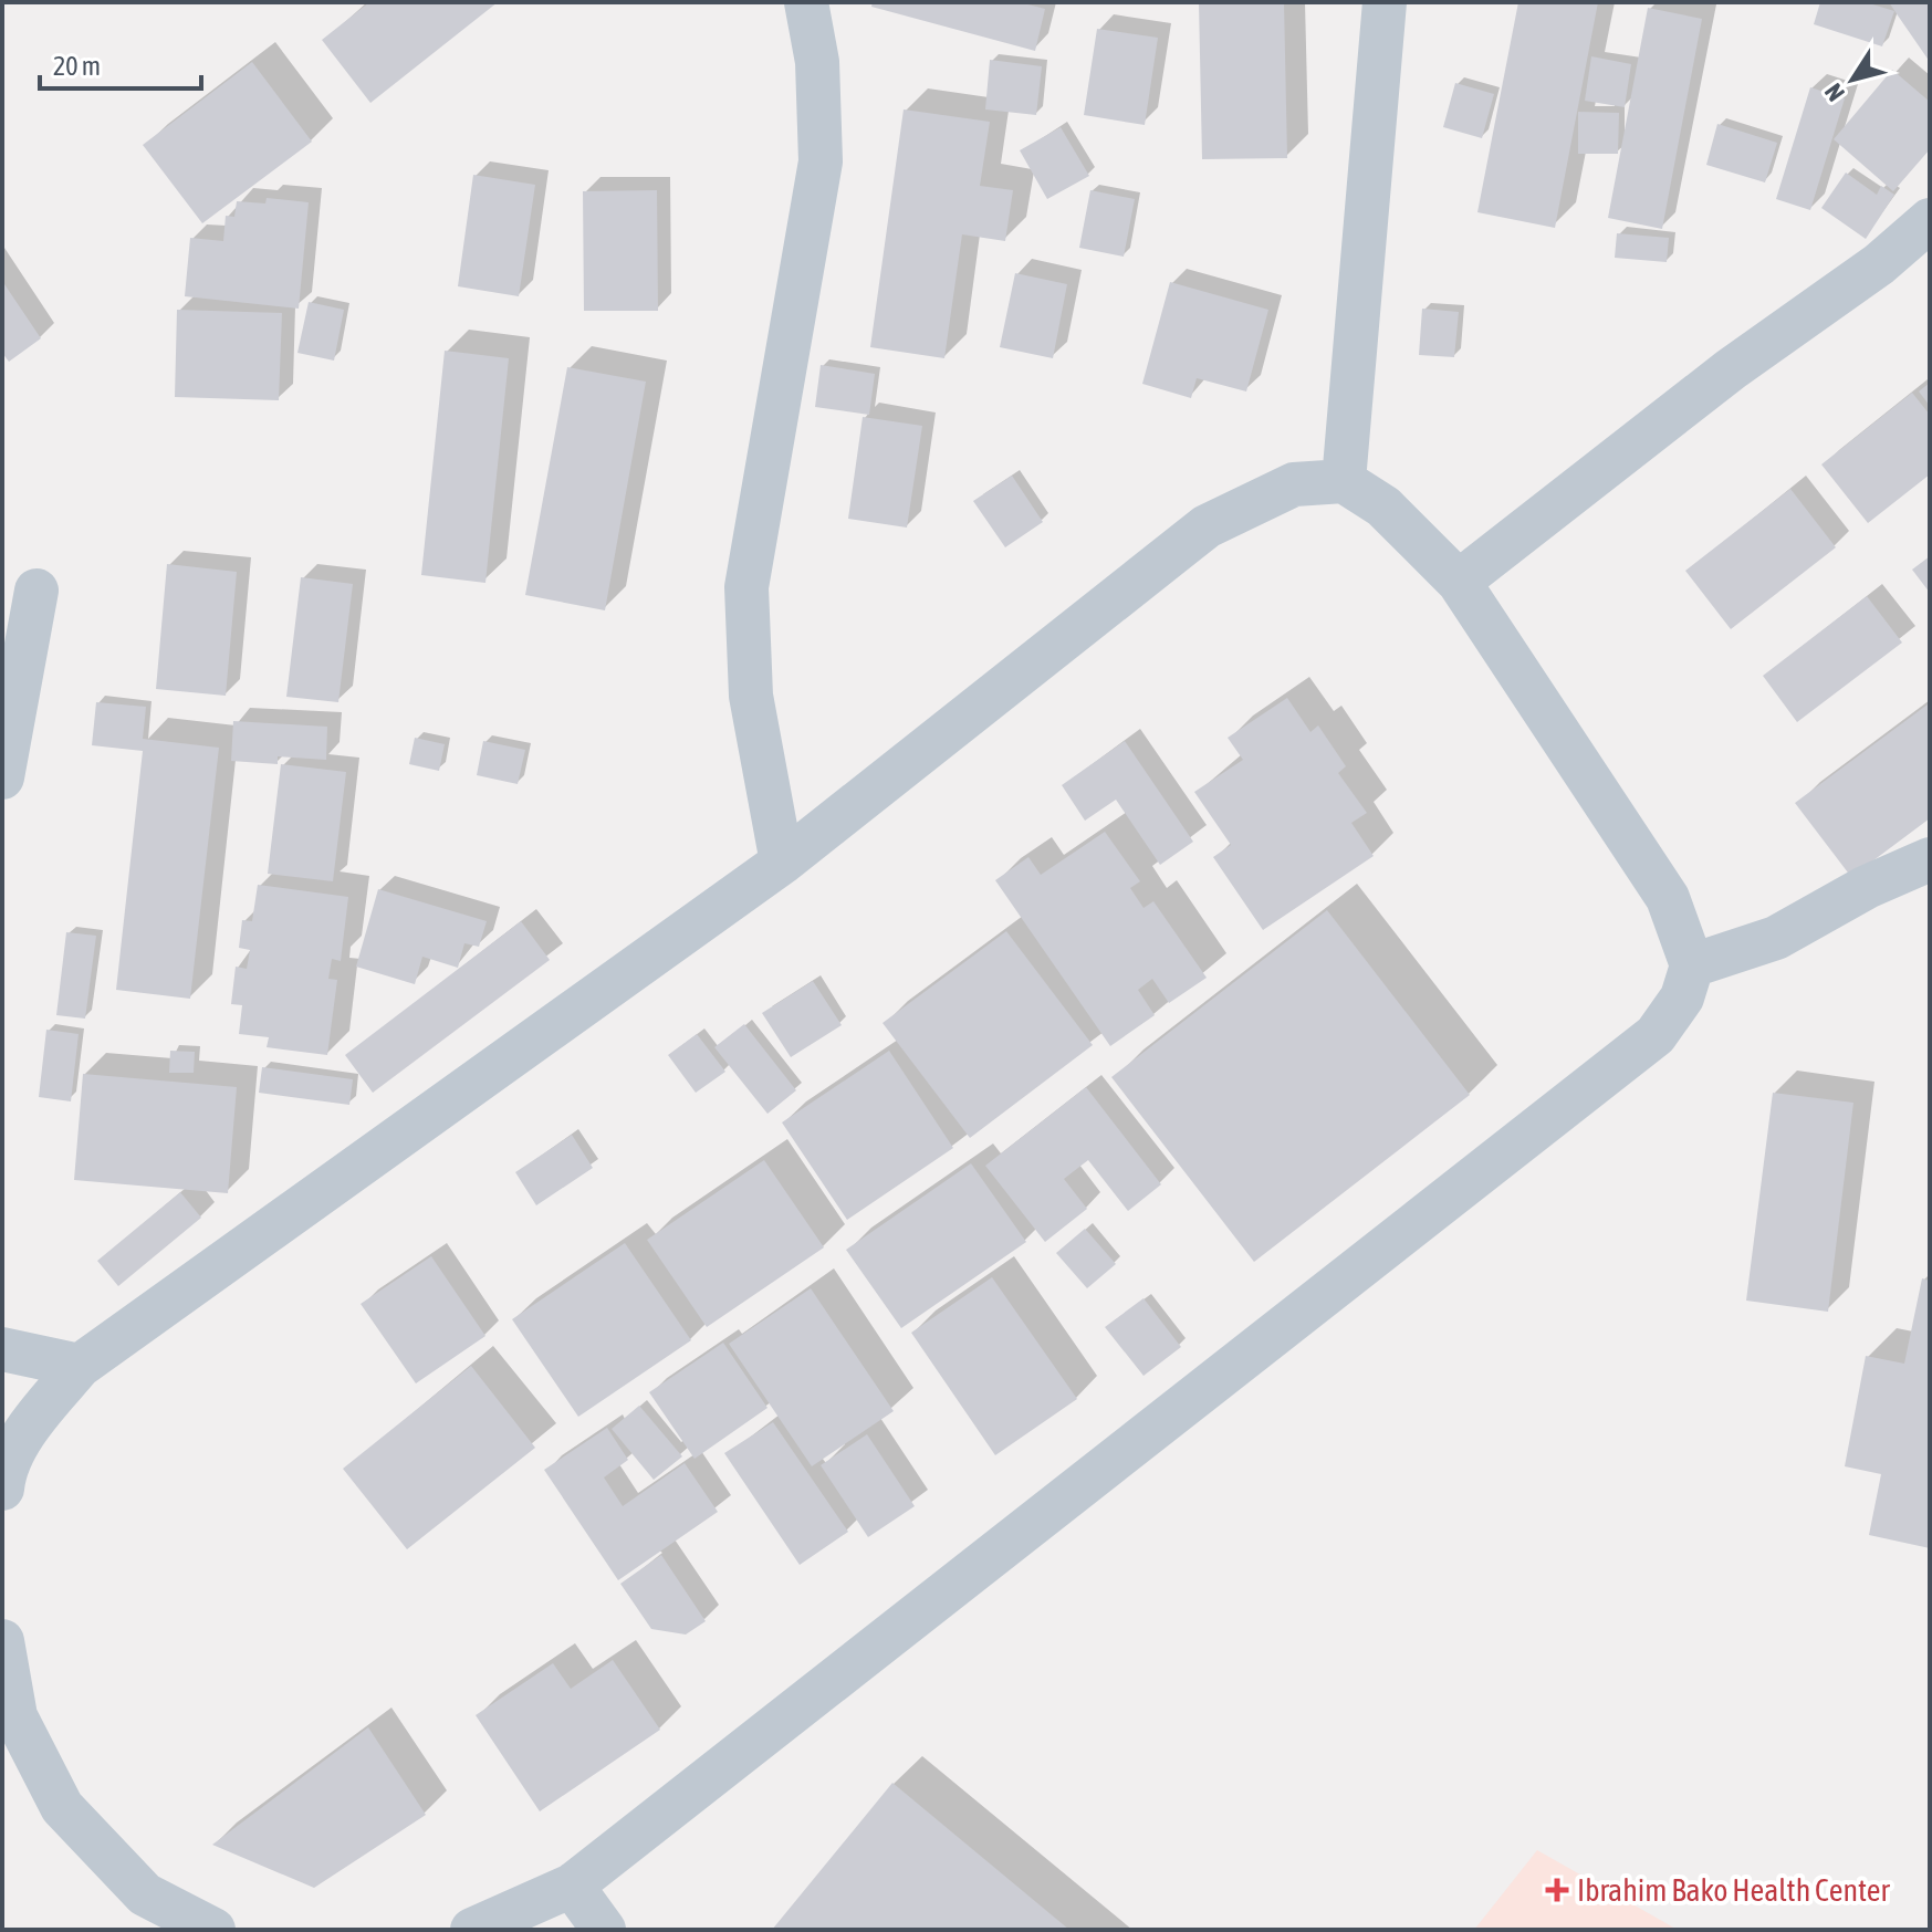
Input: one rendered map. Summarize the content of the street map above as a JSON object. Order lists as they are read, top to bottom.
{
  "places": {
    "health": ["Ibrahim Bako Health Center"]
  },
  "scale_bar": "20 m",
  "north": "bottom left"
}
